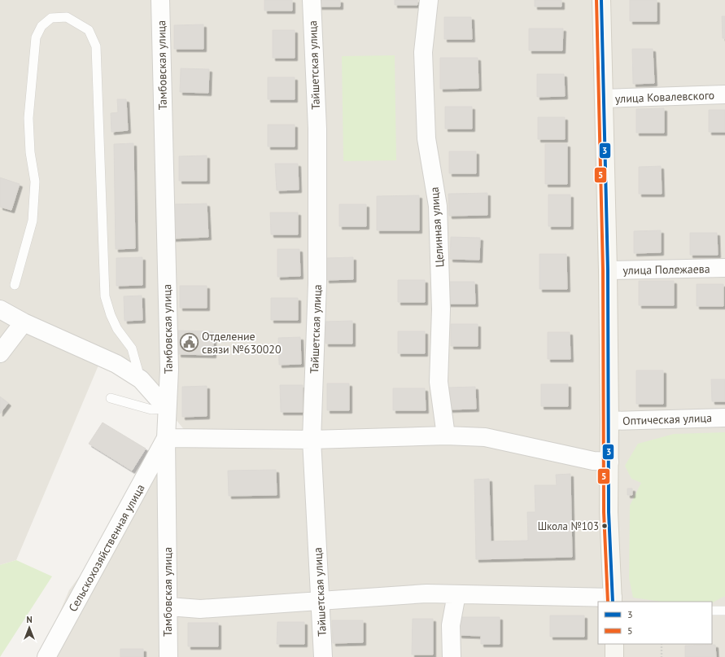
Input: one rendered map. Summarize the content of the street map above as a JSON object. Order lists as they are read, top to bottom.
{
  "streets": {
    "street": [
      "Тамбовская улица",
      "Тайшетская улица",
      "улица Ковалевского",
      "Целинная улица",
      "улица Полежаева",
      "Оптическая улица",
      "Сельскохозяйственная улица"
    ]
  },
  "crossings": [
    ["Тамбовская улица", "Сельскохозяйственная улица"]
  ],
  "places": {
    "public building": ["Отделение связи №630020"],
    "other": ["Школа №103"]
  },
  "lines": ["transit line 3", "transit line 5"],
  "legend": ["3", "5"],
  "north": "top"
}
